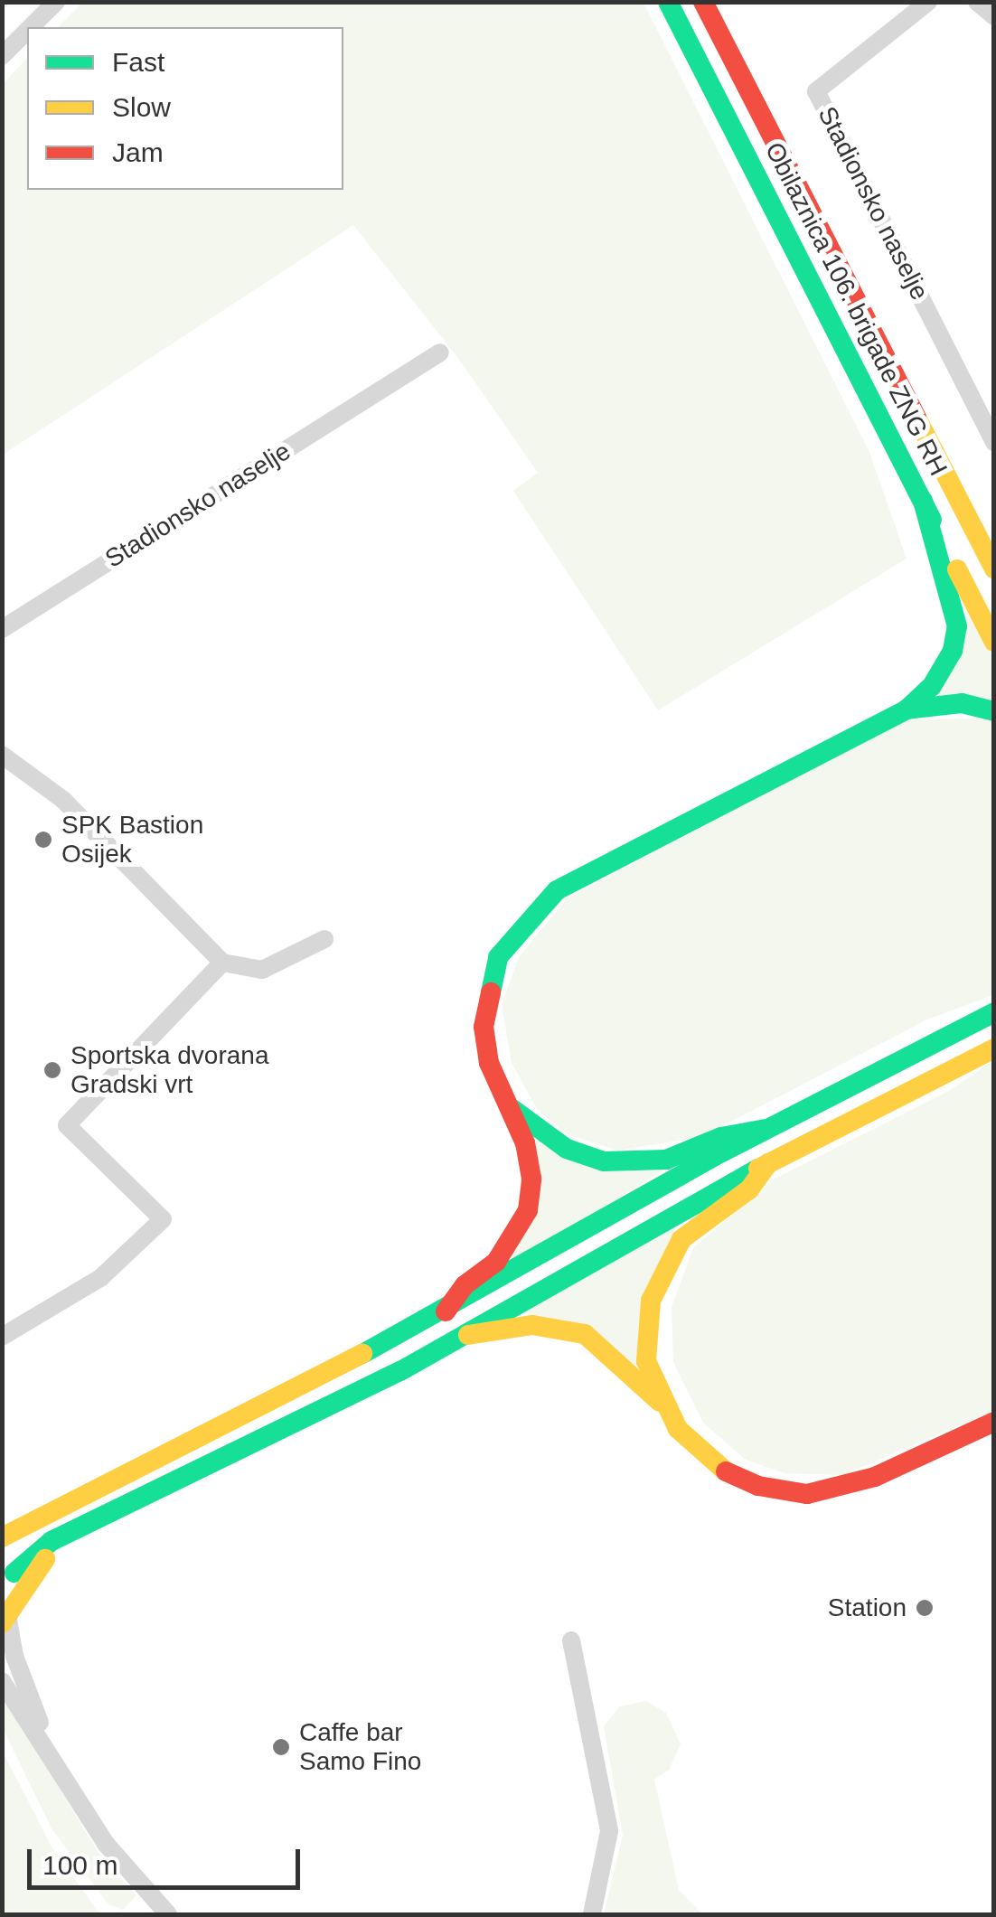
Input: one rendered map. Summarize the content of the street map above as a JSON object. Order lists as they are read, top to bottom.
{
  "streets": {
    "main road": ["Obilaznica 106. brigade ZNG RH"],
    "street": ["Stadionsko naselje"]
  },
  "places": [
    "SPK Bastion Osijek",
    "Sportska dvorana Gradski vrt",
    "Station",
    "Caffe bar Samo Fino"
  ],
  "legend": ["Fast", "Slow", "Jam"],
  "scale_bar": "100 m"
}
